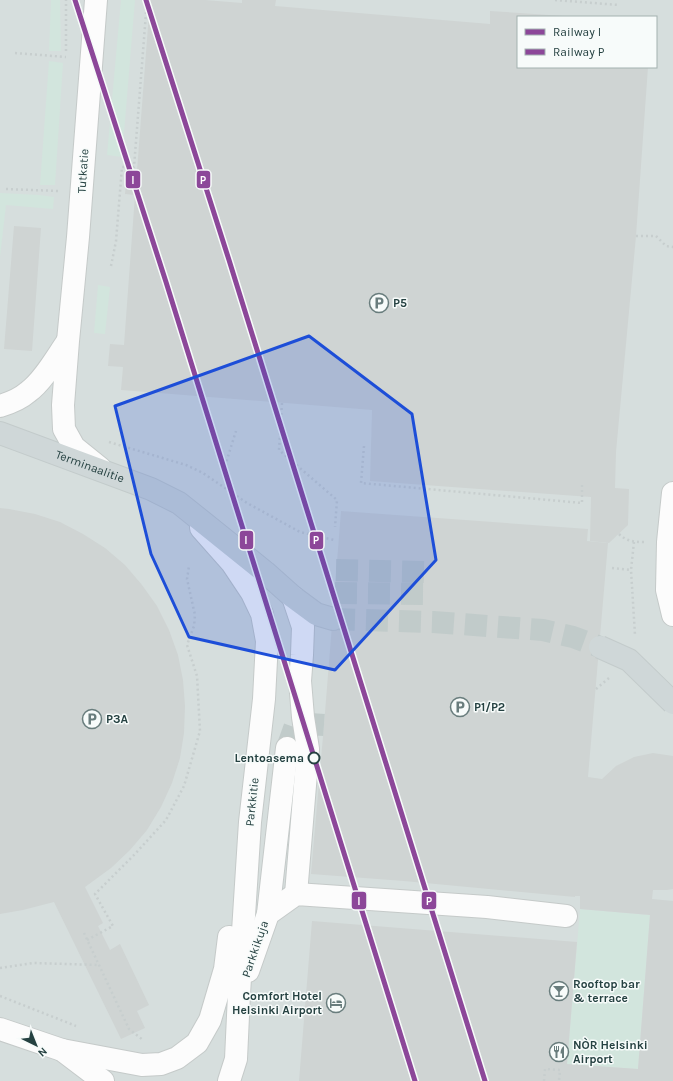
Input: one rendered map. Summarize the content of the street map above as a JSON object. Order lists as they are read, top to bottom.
{
  "streets": {
    "main road": ["Terminaalitie"],
    "street": ["Tutkatie", "Parkkitie", "Parkkikuja"]
  },
  "crossings": [
    ["Tutkatie", "Terminaalitie"],
    ["Terminaalitie", "Parkkitie"],
    ["Parkkitie", "Parkkikuja"]
  ],
  "places": {
    "parking": ["P5", "P1/P2", "P3A"],
    "other": ["Lentoasema"],
    "bar": ["Rooftop bar & terrace"],
    "hotel": ["Comfort Hotel Helsinki Airport"],
    "restaurant": ["NÒR Helsinki Airport"]
  },
  "lines": ["rail line I", "rail line P"],
  "legend": ["Railway I", "Railway P"],
  "north": "bottom right"
}
